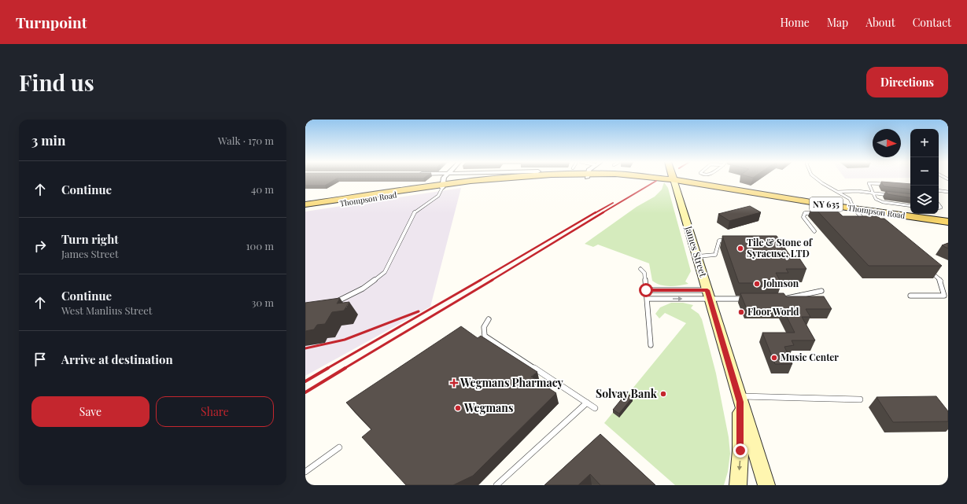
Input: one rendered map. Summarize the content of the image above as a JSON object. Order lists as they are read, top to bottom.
{
  "streets": {
    "main road": ["Thompson Road", "NY 635", "James Street"]
  },
  "crossings": [
    ["Thompson Road", "James Street"]
  ],
  "places": {
    "other": [
      "Tile & Stone of Syracuse, LTD",
      "Johnson",
      "Floor World",
      "Music Center",
      "Solvay Bank",
      "Wegmans"
    ],
    "health": ["Wegmans Pharmacy"]
  },
  "north": "right",
  "page": {
    "header": "Turnpoint",
    "nav": [
      "Home",
      "Map",
      "About",
      "Contact"
    ],
    "buttons": [
      "Directions",
      ["Save", "Share"]
    ],
    "title": "Find us",
    "heading": ["3 min", "Walk · 170 m"],
    "map_buttons": ["+", "−"],
    "list": [
      ["Continue", "40 m"],
      ["Turn right", "James Street", "100 m"],
      ["Continue", "West Manlius Street", "30 m"],
      "Arrive at destination"
    ]
  }
}
